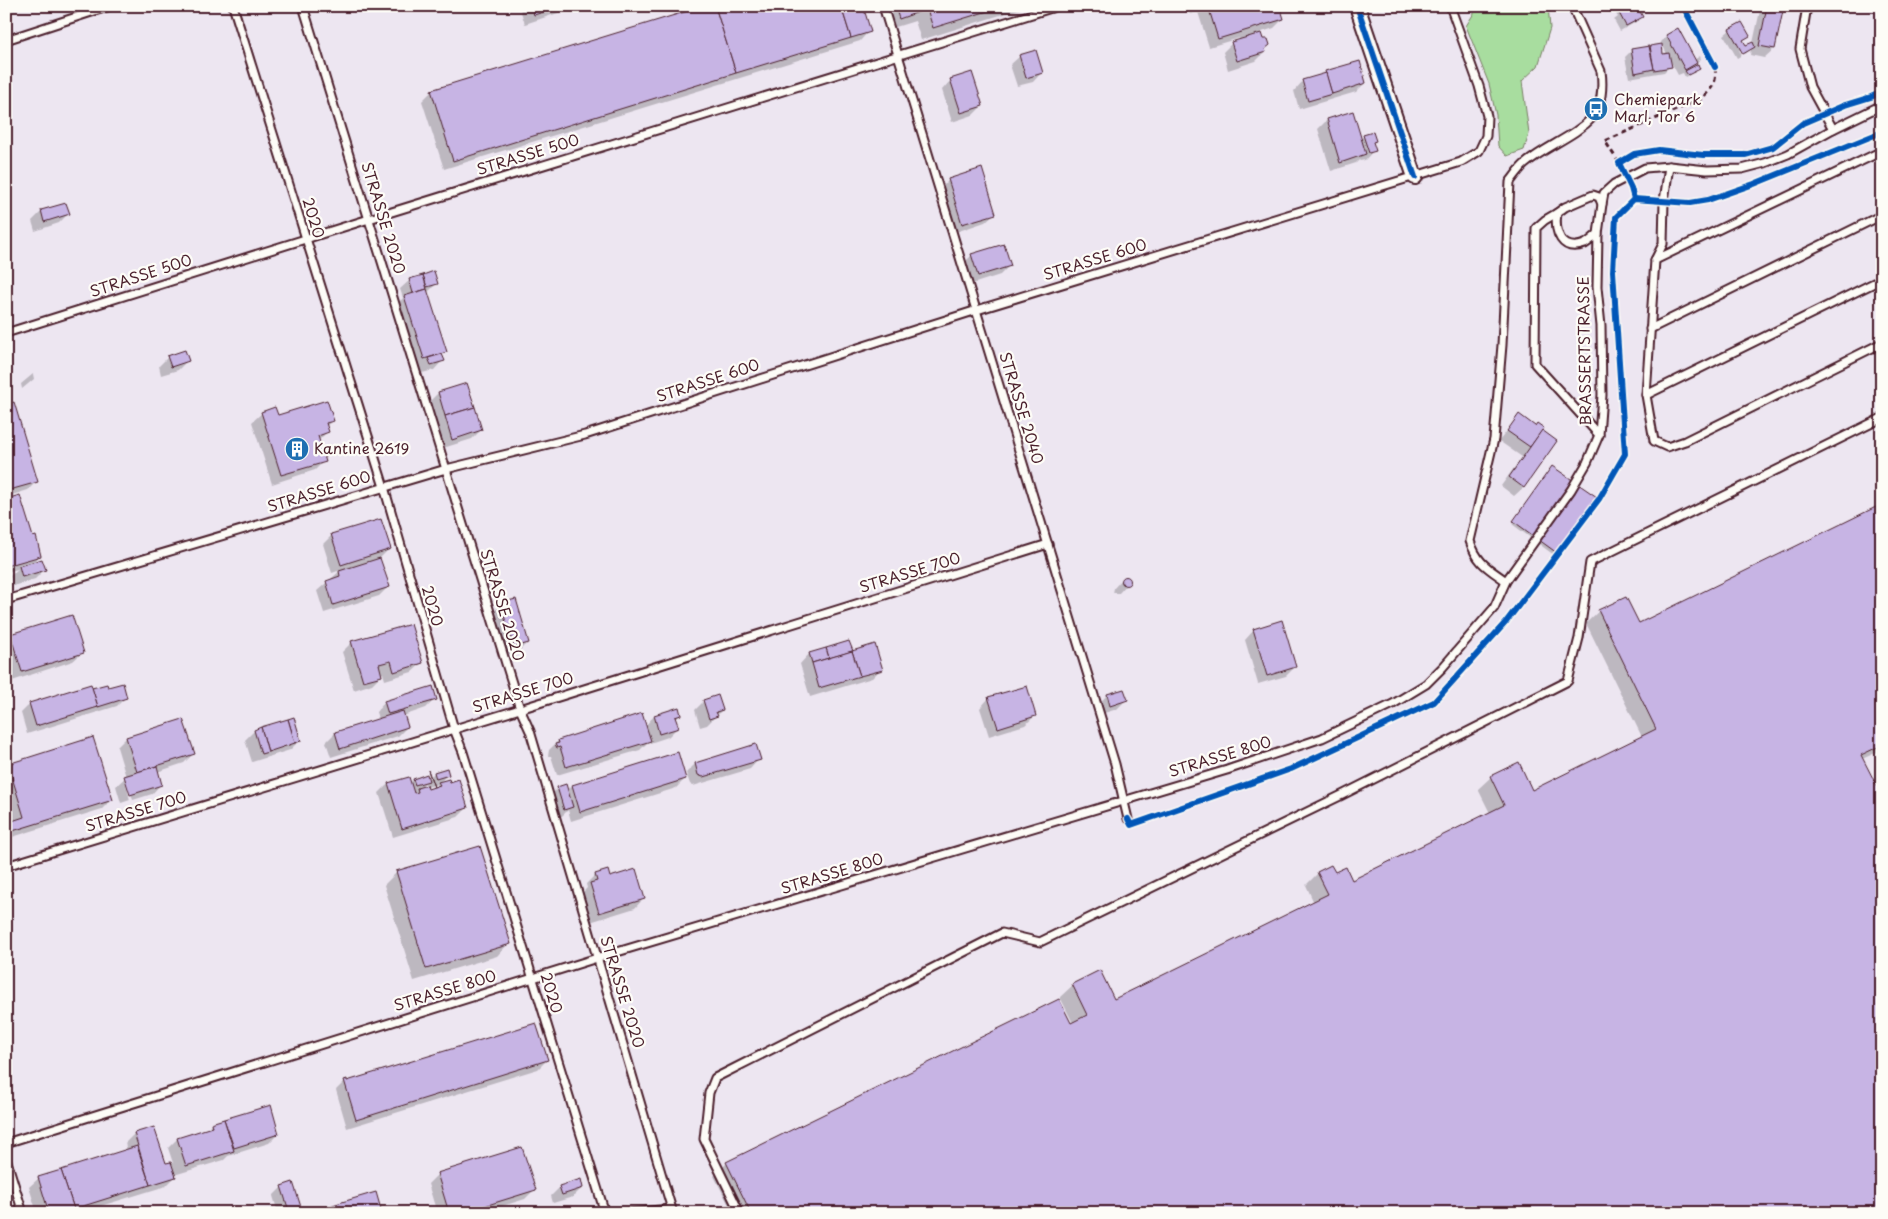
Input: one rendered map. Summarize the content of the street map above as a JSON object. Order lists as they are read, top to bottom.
{
  "streets": {
    "lane": [
      "STRASSE 500",
      "2020",
      "STRASSE 2020",
      "STRASSE 600",
      "BRASSERTSTRASSE",
      "STRASSE 2040",
      "STRASSE 700",
      "STRASSE 800"
    ]
  },
  "crossings": [
    ["STRASSE 500", "2020"],
    ["STRASSE 500", "STRASSE 2020"],
    ["STRASSE 500", "STRASSE 2040"],
    ["2020", "STRASSE 600"],
    ["2020", "STRASSE 700"],
    ["2020", "STRASSE 800"],
    ["STRASSE 2020", "STRASSE 600"],
    ["STRASSE 2020", "STRASSE 700"],
    ["STRASSE 2020", "STRASSE 800"],
    ["STRASSE 600", "STRASSE 2040"],
    ["BRASSERTSTRASSE", "STRASSE 800"],
    ["STRASSE 2040", "STRASSE 700"],
    ["STRASSE 2040", "STRASSE 800"]
  ],
  "places": {
    "bus stop": ["Chemiepark Marl, Tor 6"],
    "building": ["Kantine 2619"]
  }
}
